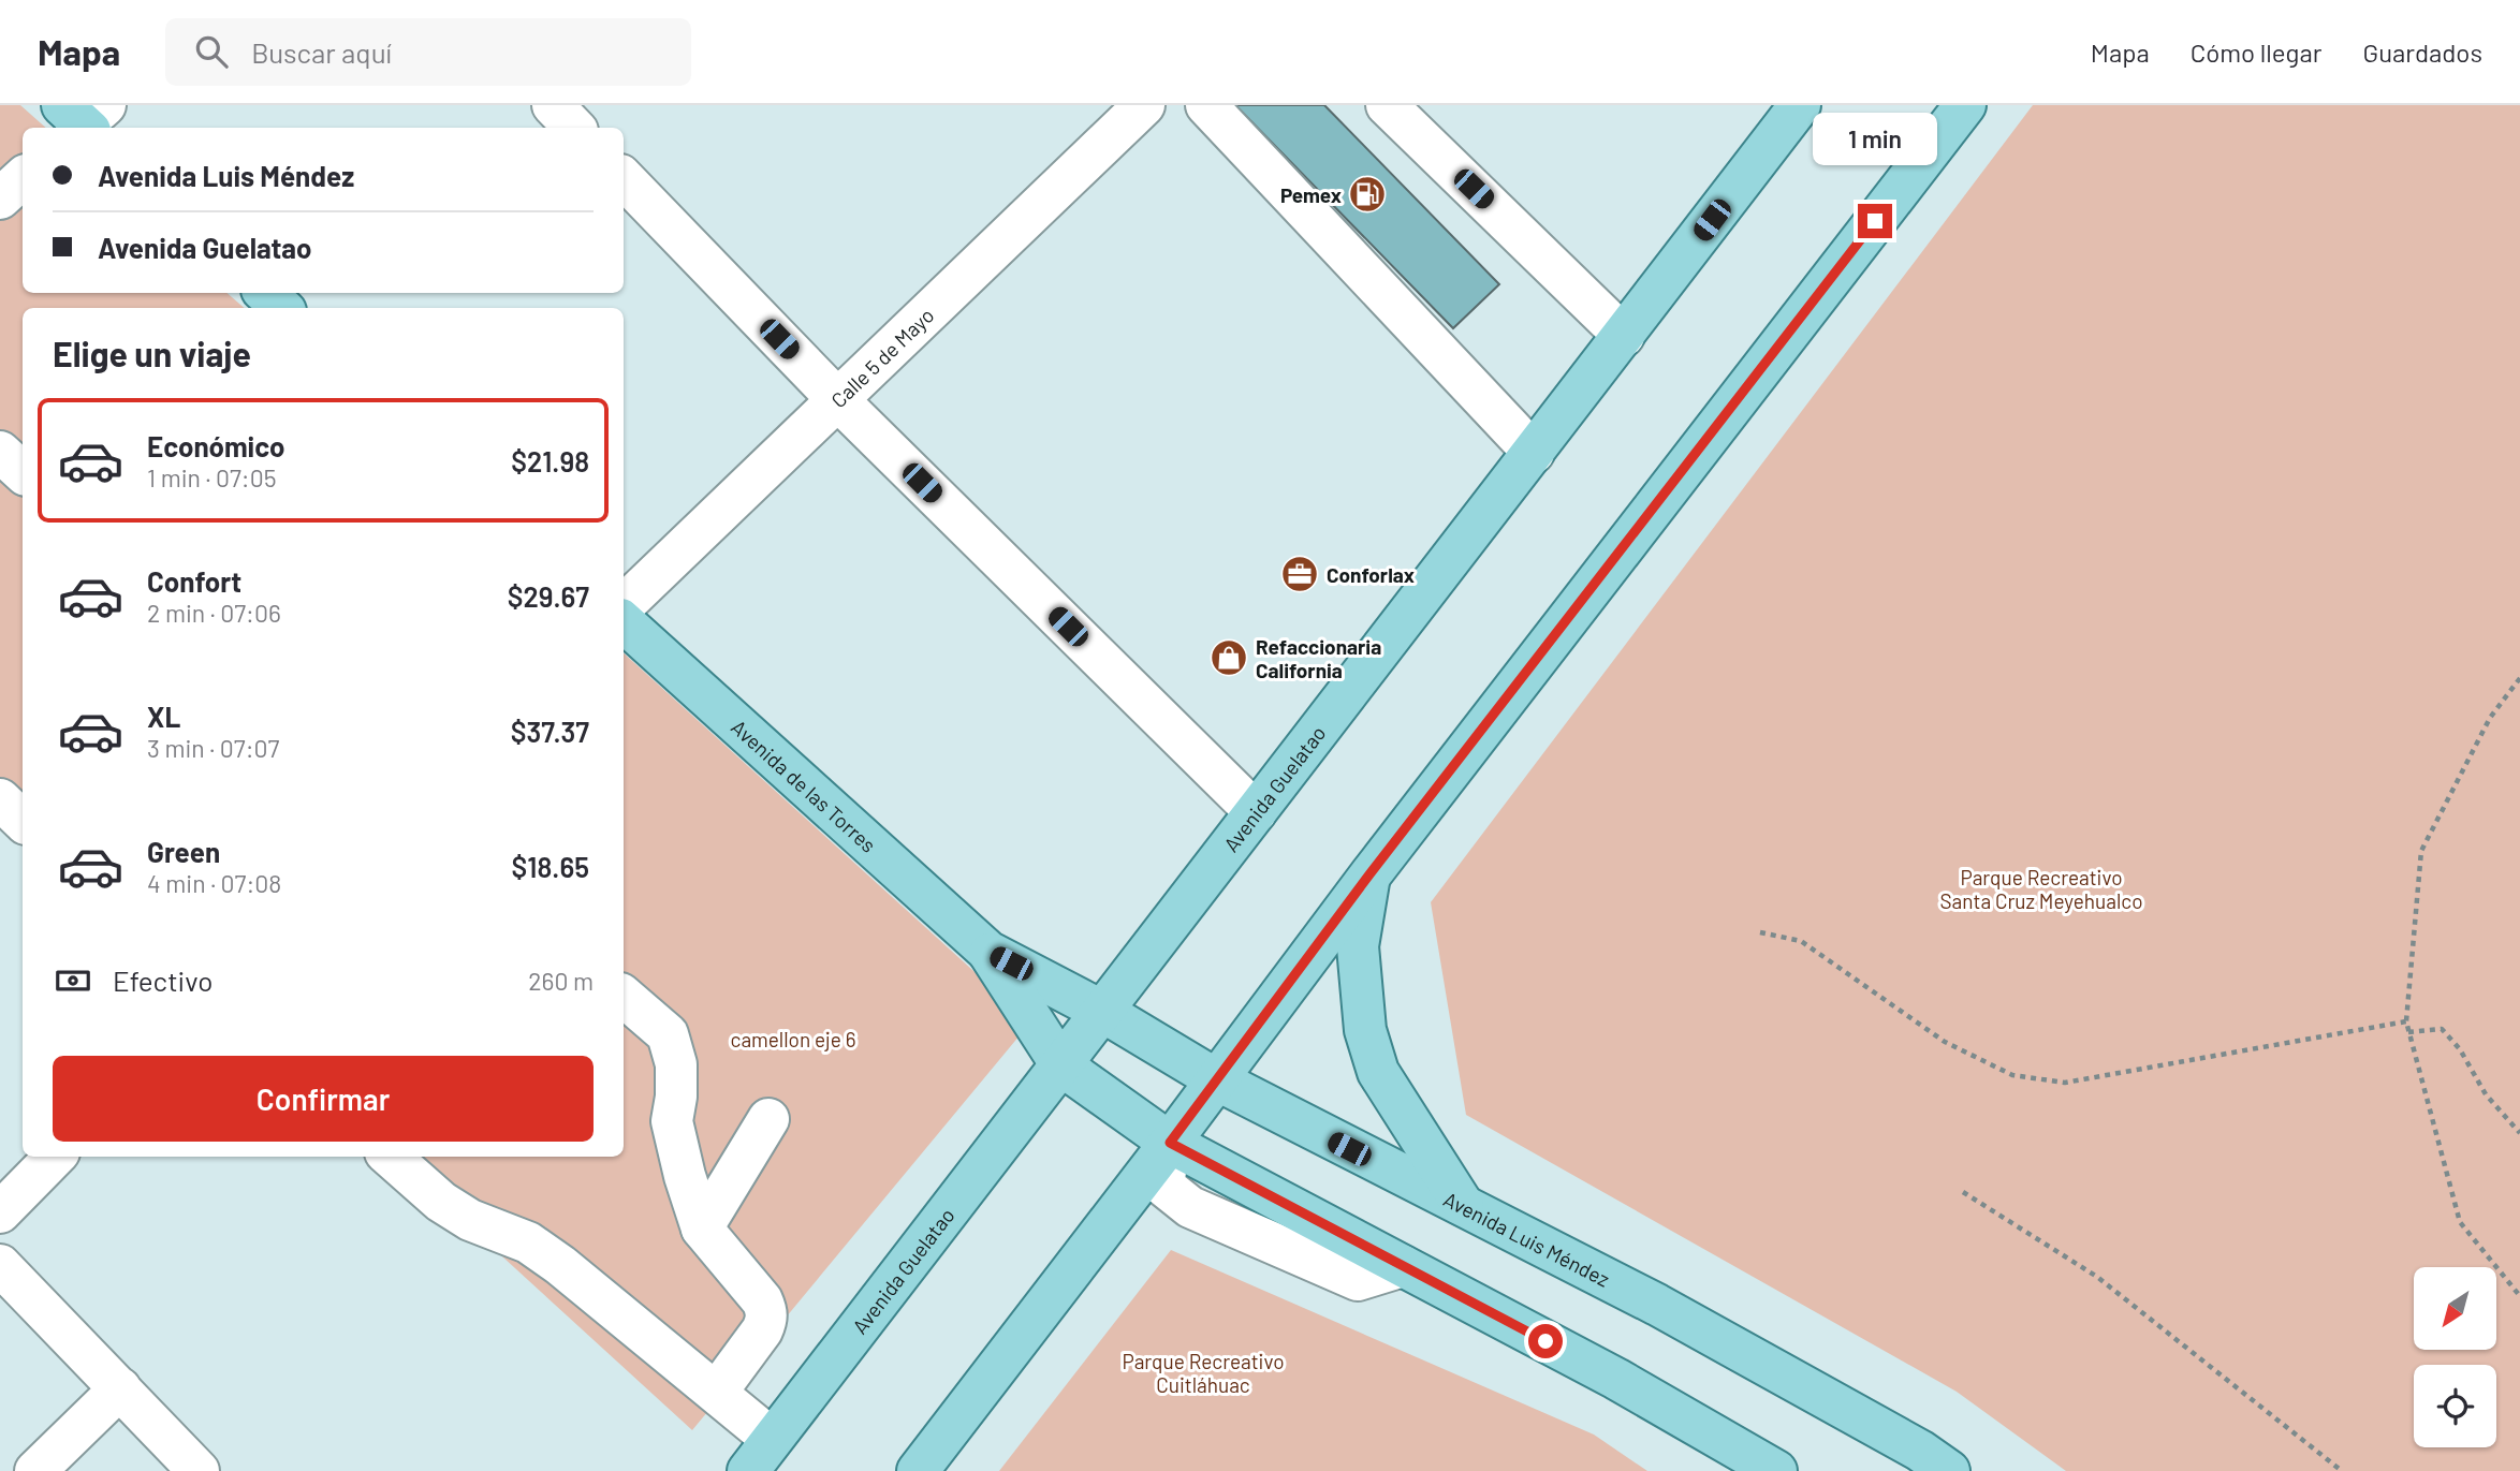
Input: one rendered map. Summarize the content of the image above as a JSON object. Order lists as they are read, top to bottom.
{
  "streets": {
    "main road": ["Avenida de las Torres", "Avenida Guelatao", "Avenida Luis Méndez"],
    "street": ["Calle 5 de Mayo"]
  },
  "crossings": [
    ["Avenida de las Torres", "Avenida Guelatao"],
    ["Avenida de las Torres", "Avenida Luis Méndez"],
    ["Avenida Guelatao", "Avenida Luis Méndez"]
  ],
  "parks": ["Parque Recreativo Santa Cruz Meyehualco", "camellon eje 6", "Parque Recreativo Cuitláhuac"],
  "places": {
    "fuel station": ["Pemex"],
    "office": ["Conforlax"],
    "shop": ["Refaccionaria California"]
  },
  "north": "bottom left",
  "page": {
    "header": "Mapa",
    "search": "Buscar aquí",
    "nav": ["Mapa", "Cómo llegar", "Guardados"],
    "bubble": "1 min",
    "banner": ["Avenida Luis Méndez", "Avenida Guelatao"],
    "heading": "Elige un viaje",
    "list": [
      {
        "name": "Económico",
        "note": "1 min · 07:05",
        "value": "$21.98"
      },
      {
        "name": "Confort",
        "note": "2 min · 07:06",
        "value": "$29.67"
      },
      {
        "name": "XL",
        "note": "3 min · 07:07",
        "value": "$37.37"
      },
      {
        "name": "Green",
        "note": "4 min · 07:08",
        "value": "$18.65"
      }
    ],
    "pay": ["Efectivo", "260 m"],
    "buttons": "Confirmar"
  }
}
